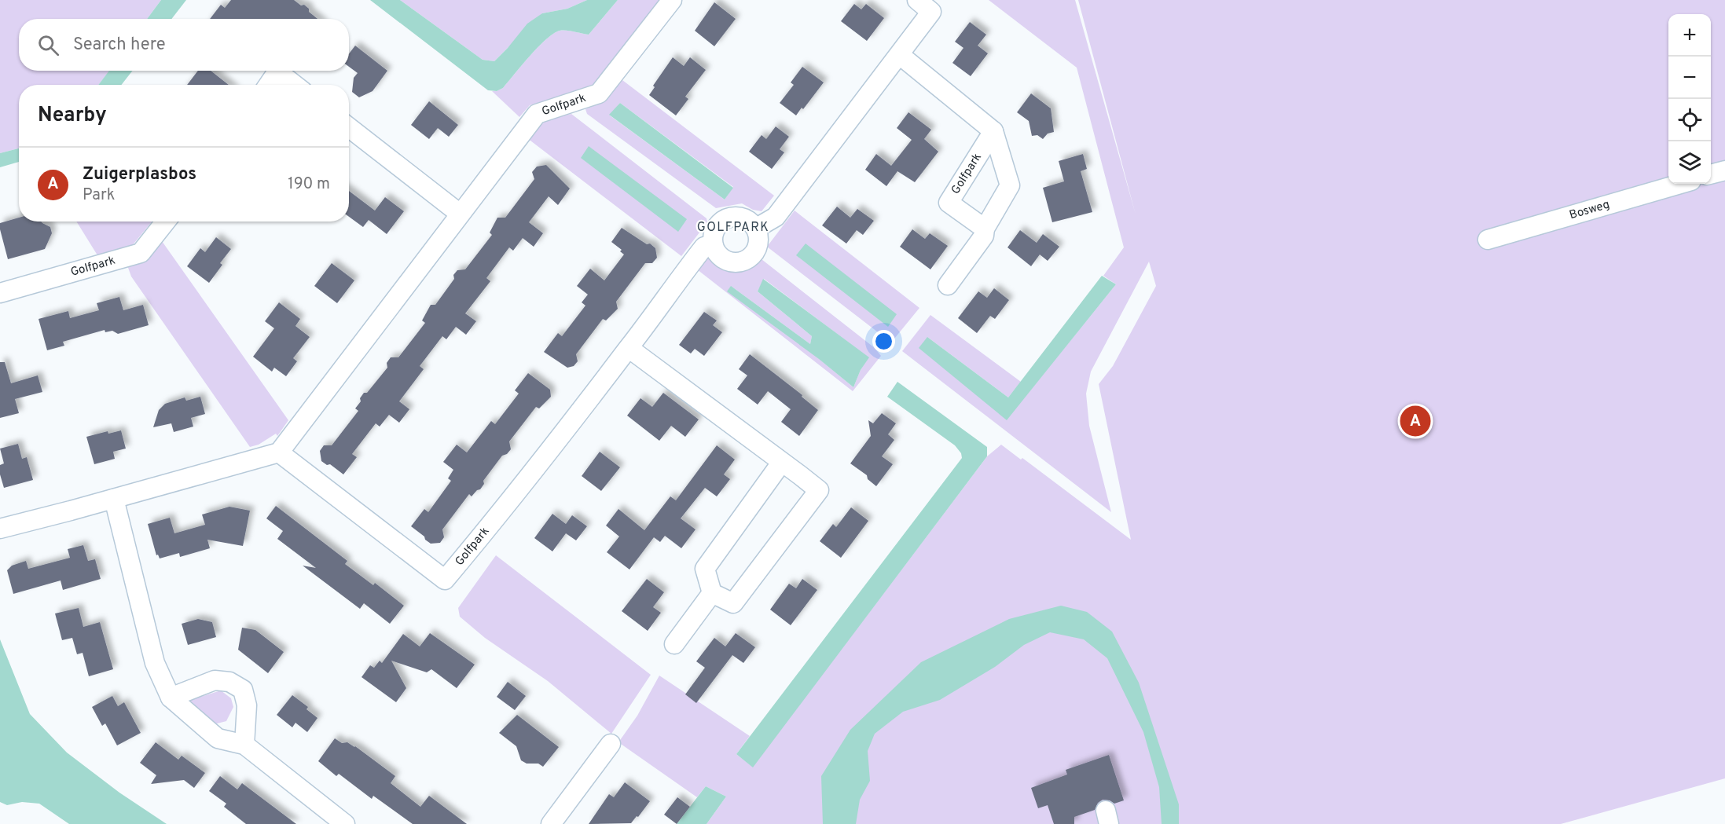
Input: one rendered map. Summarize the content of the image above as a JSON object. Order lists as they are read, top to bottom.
{
  "streets": {
    "street": ["Golfpark", "Bosweg"]
  },
  "districts": ["GOLFPARK"],
  "page": {
    "map_buttons": ["+", "−"],
    "search": "Search here",
    "heading": "Nearby",
    "list": [
      {
        "mark": "A",
        "name": "Zuigerplasbos",
        "note": "Park",
        "value": "190 m"
      }
    ],
    "pins": "A"
  }
}
